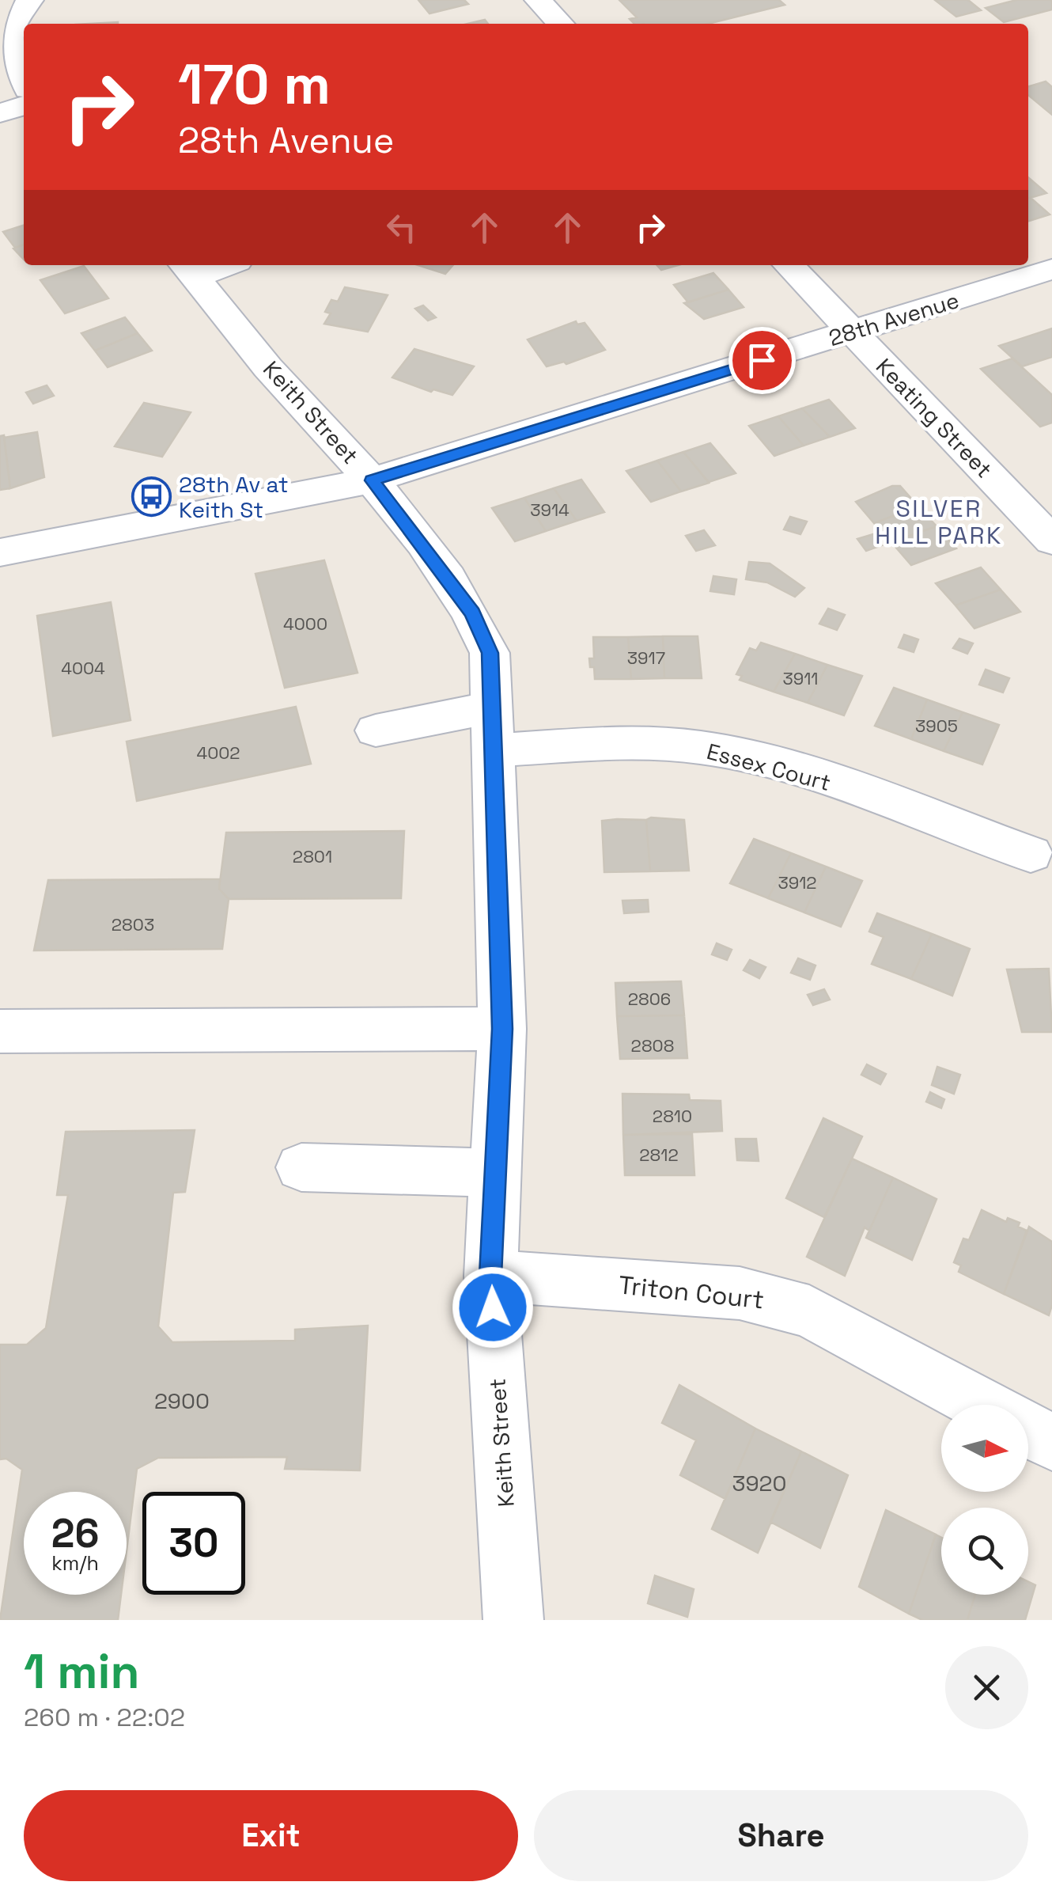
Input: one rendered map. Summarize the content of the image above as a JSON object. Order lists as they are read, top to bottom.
{
  "streets": {
    "street": [
      "28th Avenue",
      "Keith Street",
      "Keating Street",
      "Essex Court",
      "Triton Court"
    ]
  },
  "crossings": [
    ["28th Avenue", "Keith Street"],
    ["28th Avenue", "Keating Street"],
    ["Keith Street", "Essex Court"],
    ["Keith Street", "Triton Court"]
  ],
  "districts": ["SILVER HILL PARK"],
  "places": {
    "bus stop": ["28th Av at Keith St"]
  },
  "house_numbers": [
    "3914",
    "4000",
    "3917",
    "4004",
    "3911",
    "3905",
    "4002",
    "2801",
    "3912",
    "2803",
    "2806",
    "2808",
    "2810",
    "2812",
    "2900",
    "3920"
  ],
  "north": "right",
  "page": {
    "turn": ["170 m", "28th Avenue"],
    "speed": "26 km/h",
    "limit": "30",
    "heading": ["1 min", "260 m · 22:02"],
    "buttons": ["Exit", "Share"]
  }
}
